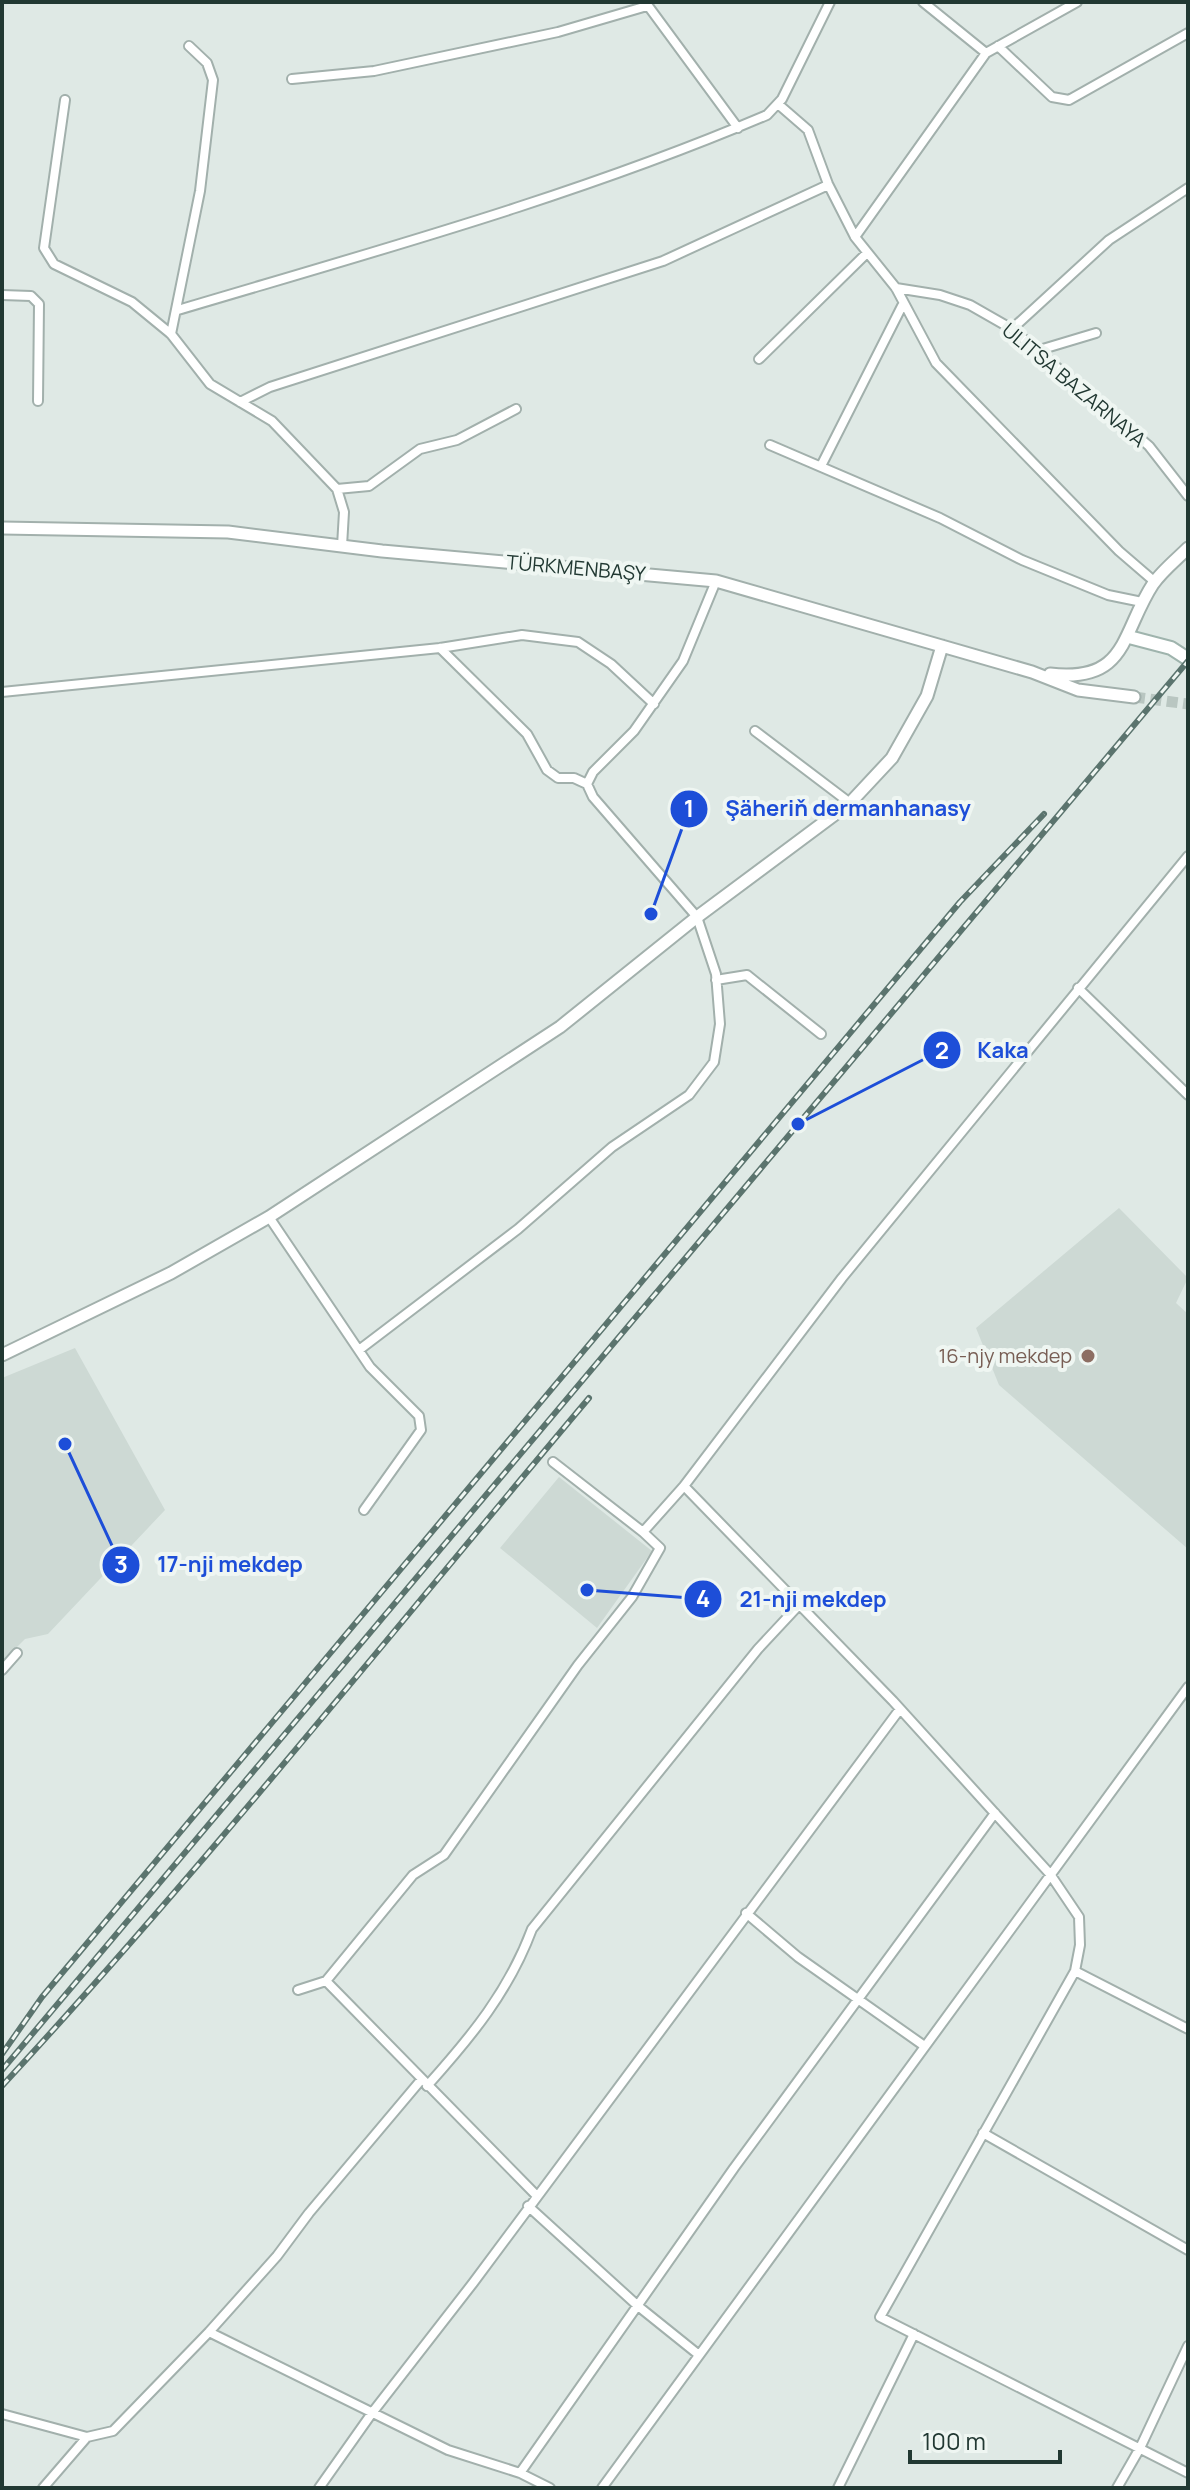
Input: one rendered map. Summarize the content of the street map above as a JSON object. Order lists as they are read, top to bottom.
{
  "streets": {
    "street": ["ULITSA BAZARNAYA", "TÜRKMENBAŞY"]
  },
  "places": [
    "Şäheriň dermanhanasy",
    "Kaka",
    "16-njy mekdep",
    "17-nji mekdep",
    "21-nji mekdep"
  ],
  "scale_bar": "100 m"
}
